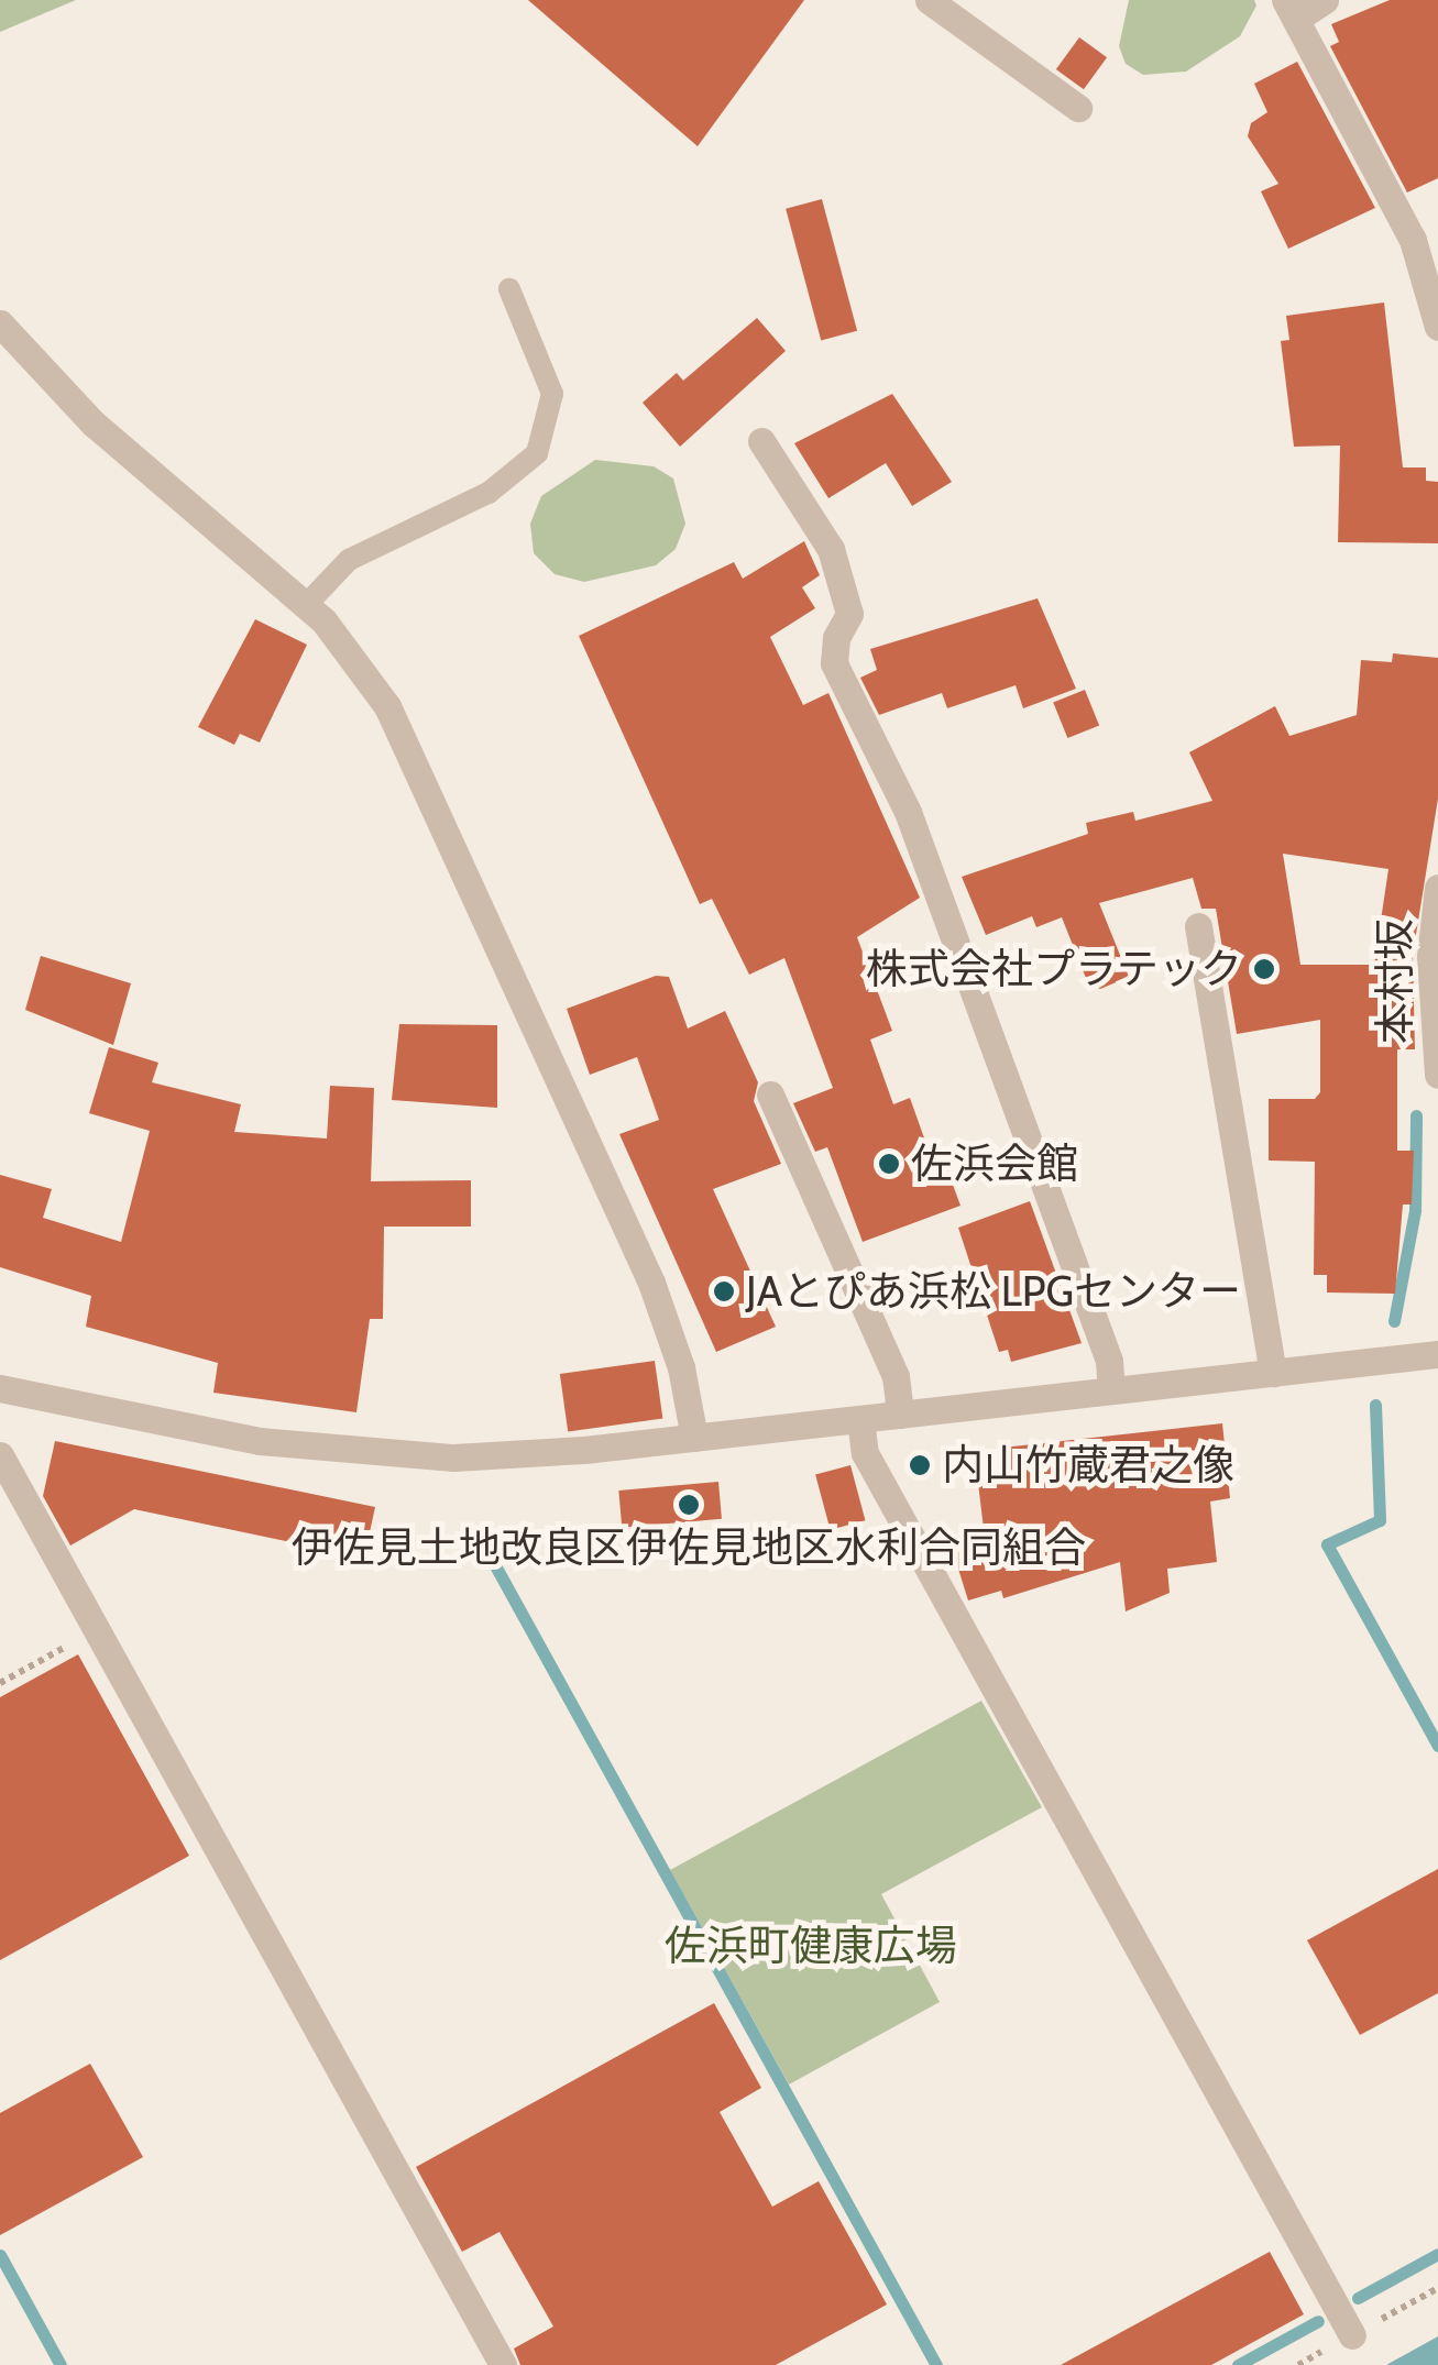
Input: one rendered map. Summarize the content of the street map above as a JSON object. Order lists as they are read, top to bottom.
{
  "streets": {
    "street": ["本村坂"]
  },
  "parks": ["佐浜町健康広場"],
  "places": [
    "株式会社プラテック",
    "佐浜会館",
    "JAとぴあ浜松 LPGセンター",
    "内山竹蔵君之像",
    "伊佐見土地改良区伊佐見地区水利合同組合"
  ]
}
